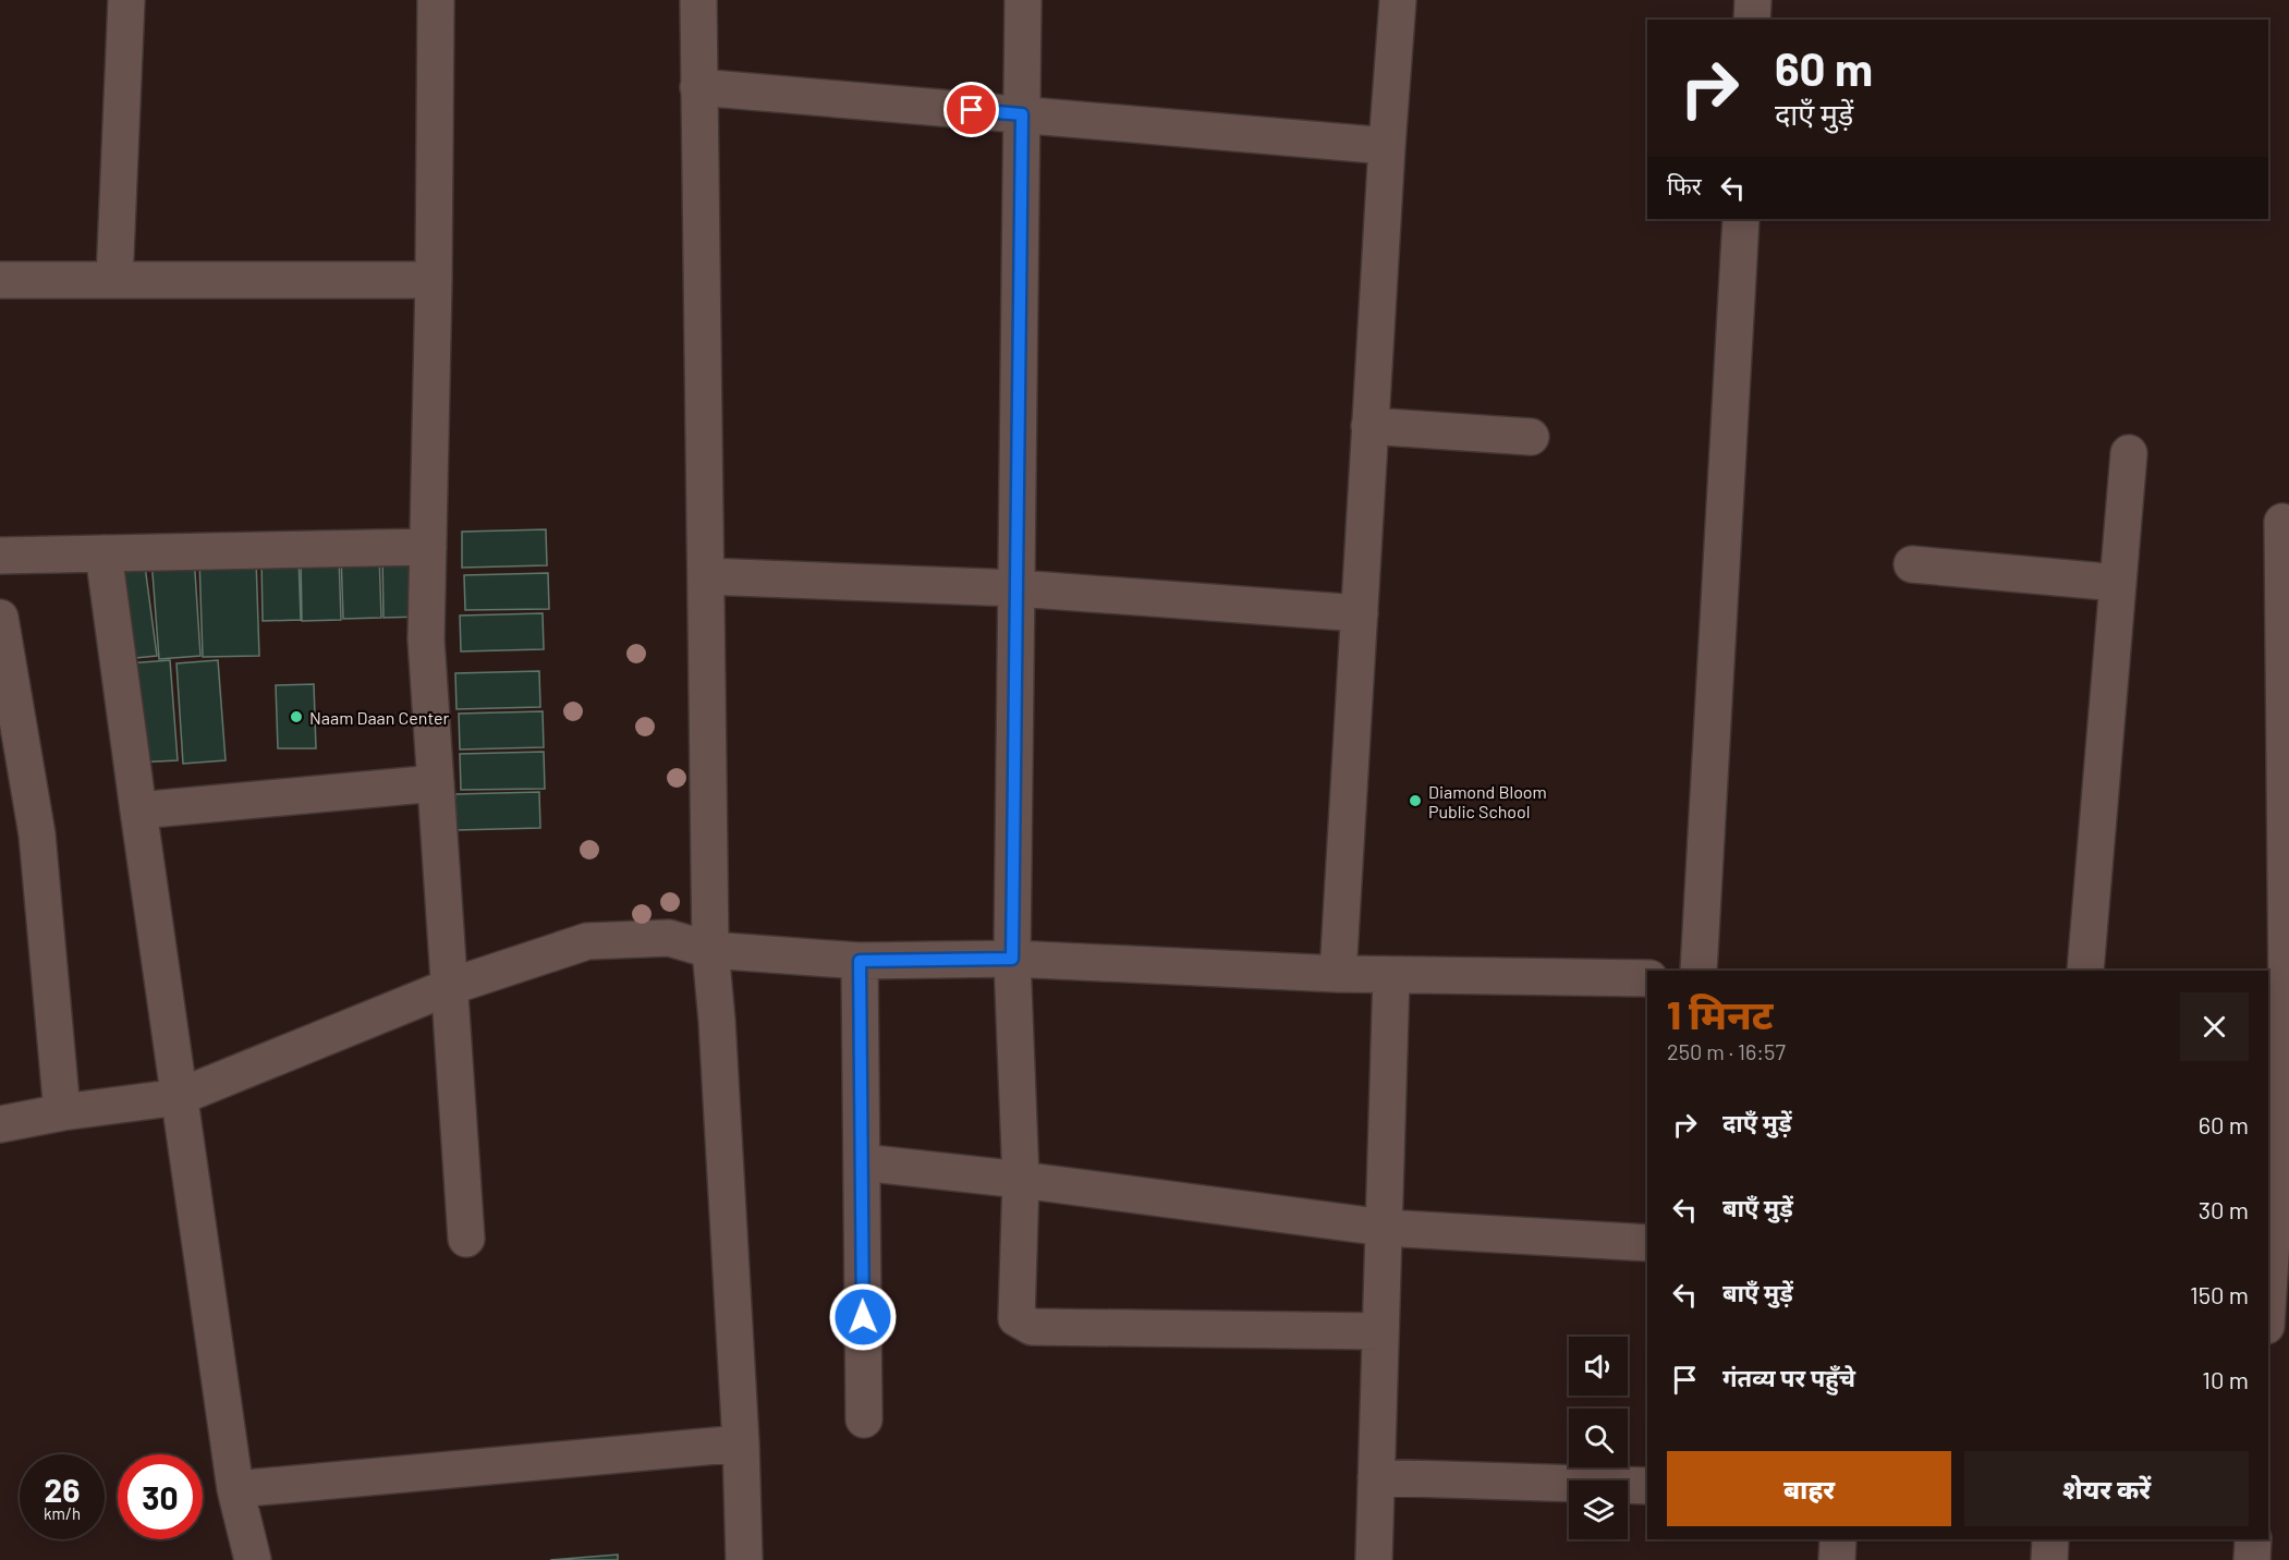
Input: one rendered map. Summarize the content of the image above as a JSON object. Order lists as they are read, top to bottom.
{
  "places": ["Naam Daan Center", "Diamond Bloom Public School"],
  "page": {
    "turn": ["60 m", "दाएँ मुड़ें"],
    "then": "फिर",
    "heading": ["1 मिनट", "250 m · 16:57"],
    "list": [
      {
        "name": "दाएँ मुड़ें",
        "value": "60 m"
      },
      {
        "name": "बाएँ मुड़ें",
        "value": "30 m"
      },
      {
        "name": "बाएँ मुड़ें",
        "value": "150 m"
      },
      {
        "name": "गंतव्य पर पहुँचे",
        "value": "10 m"
      }
    ],
    "buttons": ["बाहर", "शेयर करें"],
    "speed": "26 km/h",
    "limit": "30"
  }
}
